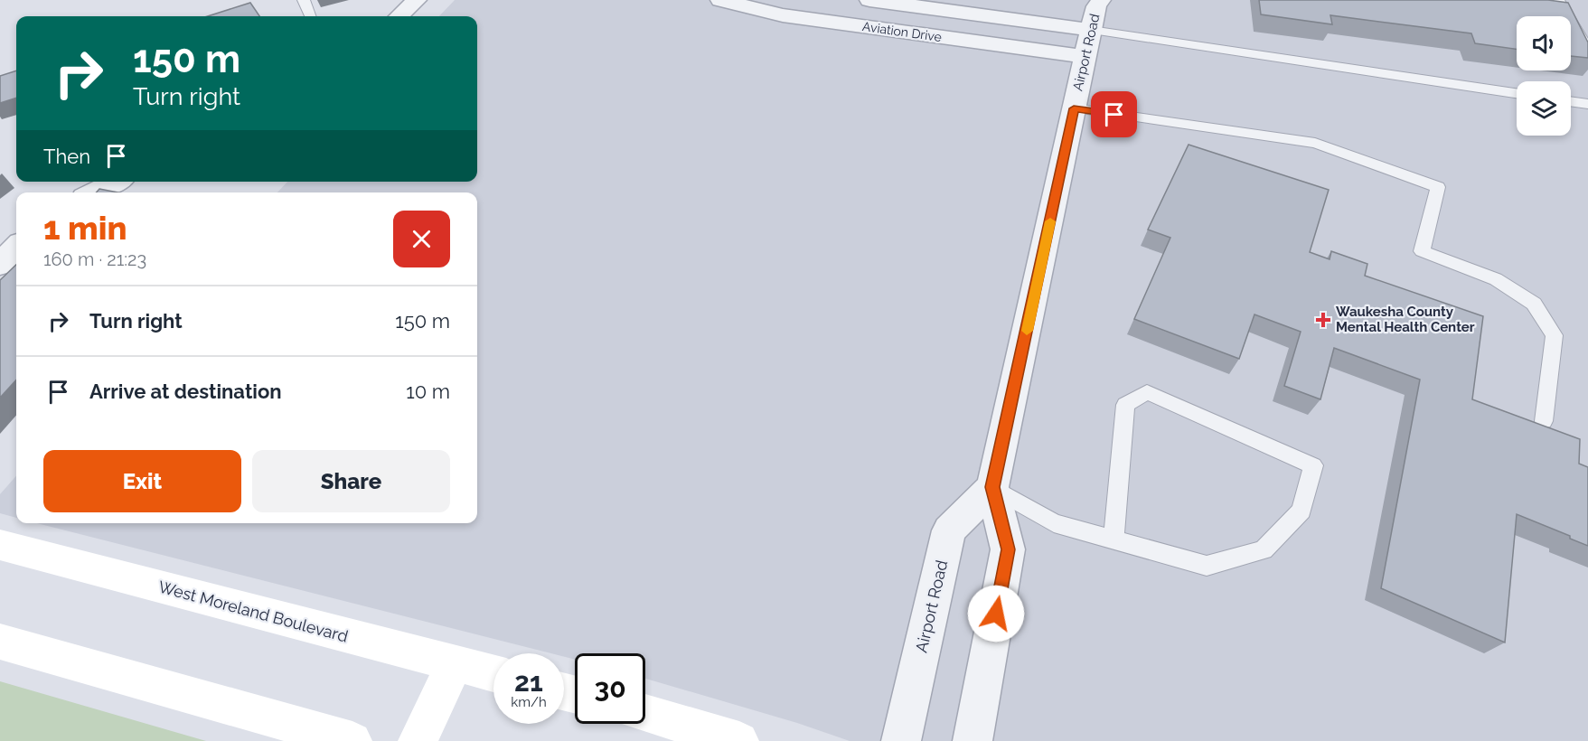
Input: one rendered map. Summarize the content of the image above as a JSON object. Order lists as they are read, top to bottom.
{
  "streets": {
    "street": ["Aviation Drive", "Airport Road", "West Moreland Boulevard"]
  },
  "crossings": [
    ["Aviation Drive", "Airport Road"]
  ],
  "places": {
    "health": ["Waukesha County Mental Health Center"]
  },
  "page": {
    "turn": ["150 m", "Turn right"],
    "then": "Then",
    "heading": ["1 min", "160 m · 21:23"],
    "list": [
      {
        "name": "Turn right",
        "value": "150 m"
      },
      {
        "name": "Arrive at destination",
        "value": "10 m"
      }
    ],
    "buttons": ["Exit", "Share"],
    "speed": "21 km/h",
    "limit": "30"
  }
}
